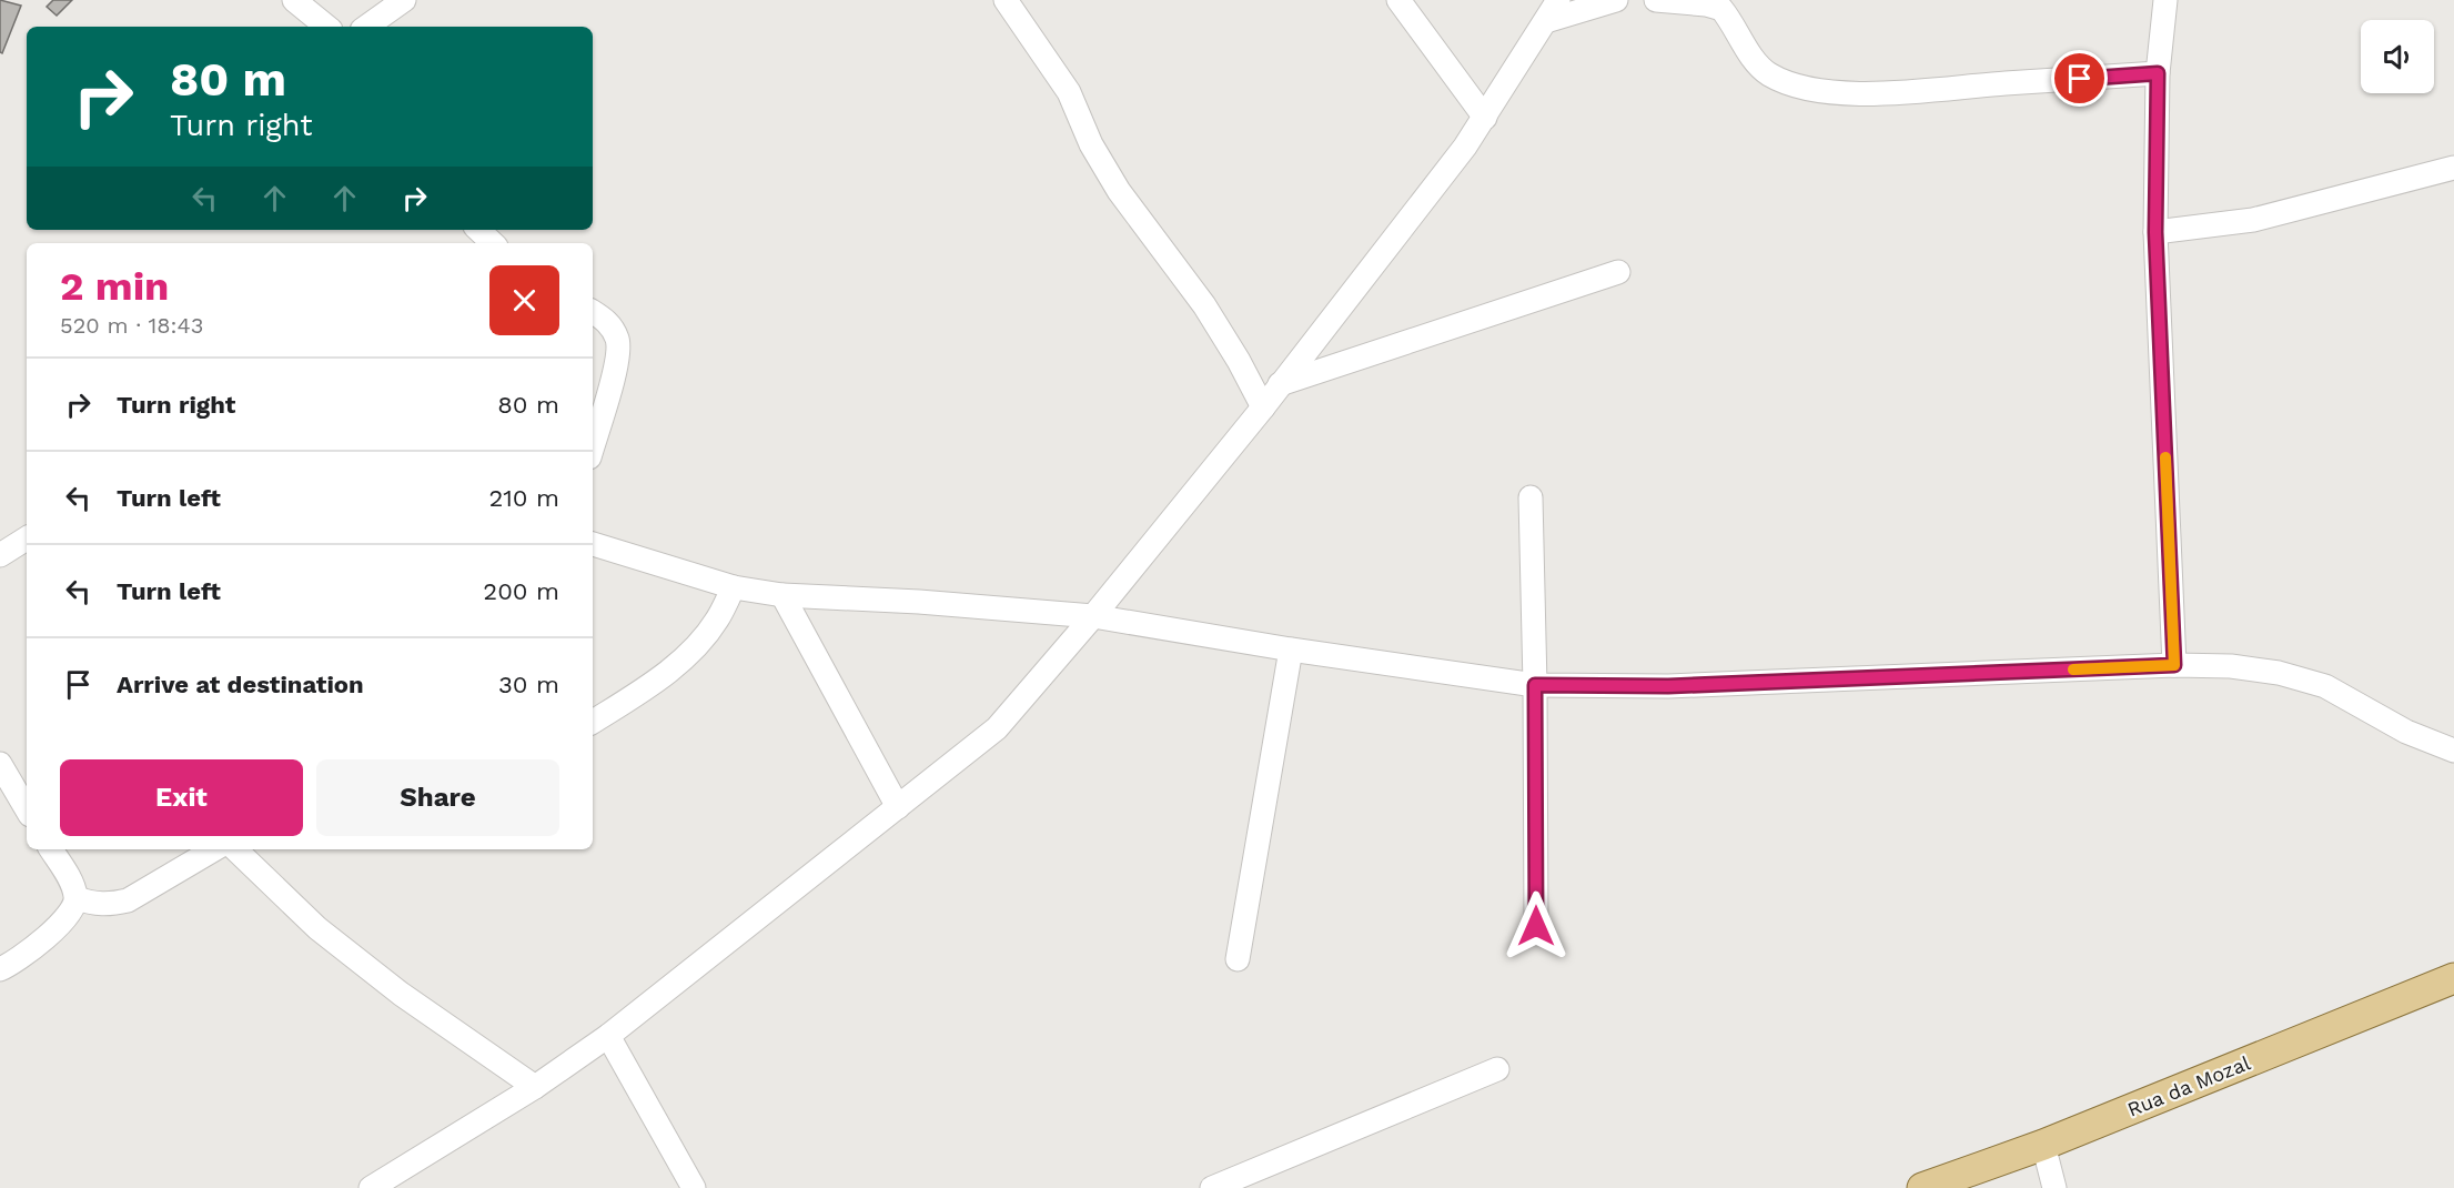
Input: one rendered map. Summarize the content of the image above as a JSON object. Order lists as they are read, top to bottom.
{
  "streets": {
    "main road": ["Rua da Mozal"]
  },
  "page": {
    "turn": ["80 m", "Turn right"],
    "heading": ["2 min", "520 m · 18:43"],
    "list": [
      {
        "name": "Turn right",
        "value": "80 m"
      },
      {
        "name": "Turn left",
        "value": "210 m"
      },
      {
        "name": "Turn left",
        "value": "200 m"
      },
      {
        "name": "Arrive at destination",
        "value": "30 m"
      }
    ],
    "buttons": ["Exit", "Share"]
  }
}
